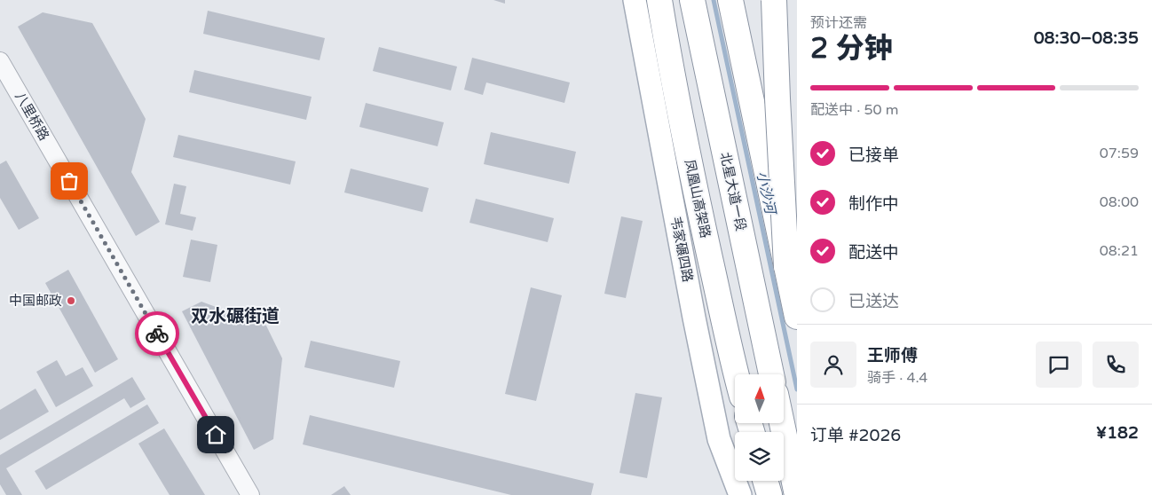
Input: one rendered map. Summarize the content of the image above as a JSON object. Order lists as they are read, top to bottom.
{
  "streets": {
    "highway": ["北星大道一段", "凤凰山高架路"],
    "main road": ["韦家碾四路"],
    "street": ["八里桥路"]
  },
  "districts": ["双水碾街道"],
  "water": ["小沙河"],
  "places": ["中国邮政"],
  "north": "top",
  "page": {
    "heading": ["2 分钟", "预计还需", "08:30–08:35"],
    "panel": [
      "王师傅",
      "骑手 · 4.4",
      "订单 #2026",
      "¥182"
    ],
    "bar": "配送中 · 50 m",
    "list": [
      ["已接单", "07:59"],
      ["制作中", "08:00"],
      ["配送中", "08:21"],
      "已送达"
    ]
  }
}
